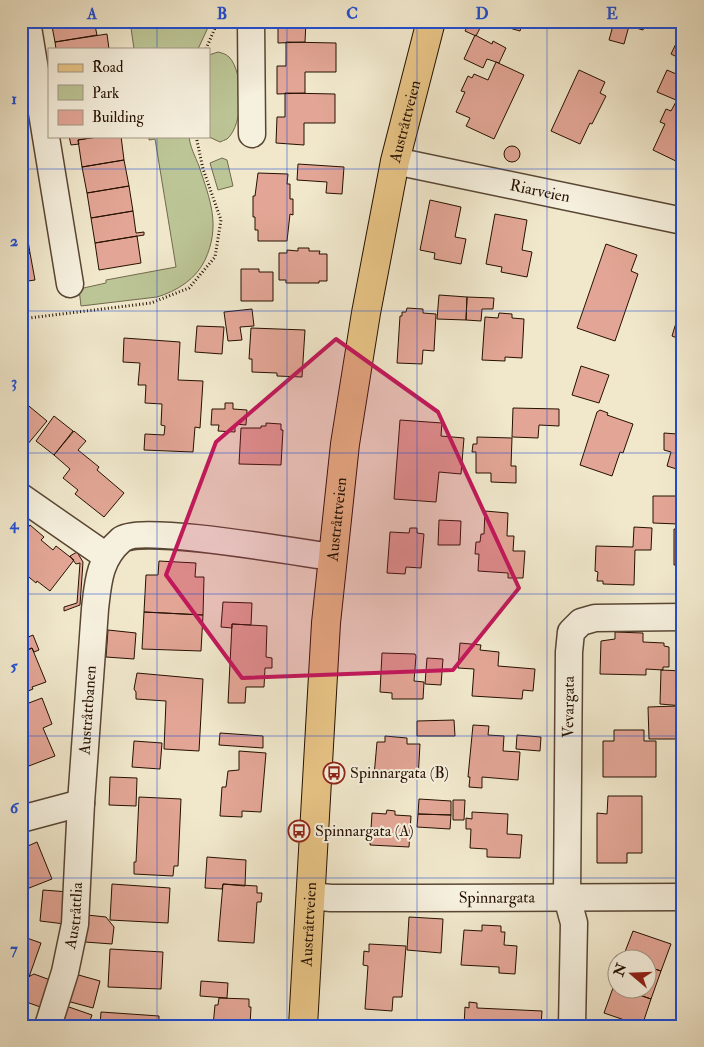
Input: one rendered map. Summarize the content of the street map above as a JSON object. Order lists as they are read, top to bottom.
{
  "streets": {
    "main road": ["Austråttveien"],
    "street": [
      "Riarveien",
      "Vevargata",
      "Austråttbanen",
      "Spinnargata",
      "Austråttlia"
    ]
  },
  "crossings": [
    ["Austråttveien", "Riarveien"],
    ["Austråttveien", "Austråttbanen"],
    ["Austråttveien", "Spinnargata"],
    ["Vevargata", "Spinnargata"],
    ["Austråttbanen", "Austråttlia"]
  ],
  "places": {
    "bus stop": ["Spinnargata (B)", "Spinnargata (A)"]
  },
  "legend": ["Road", "Park", "Building"],
  "north": "left",
  "grid": {
    "columns": [
      "A",
      "B",
      "C",
      "D",
      "E"
    ],
    "rows": [
      "1",
      "2",
      "3",
      "4",
      "5",
      "6",
      "7"
    ]
  }
}
